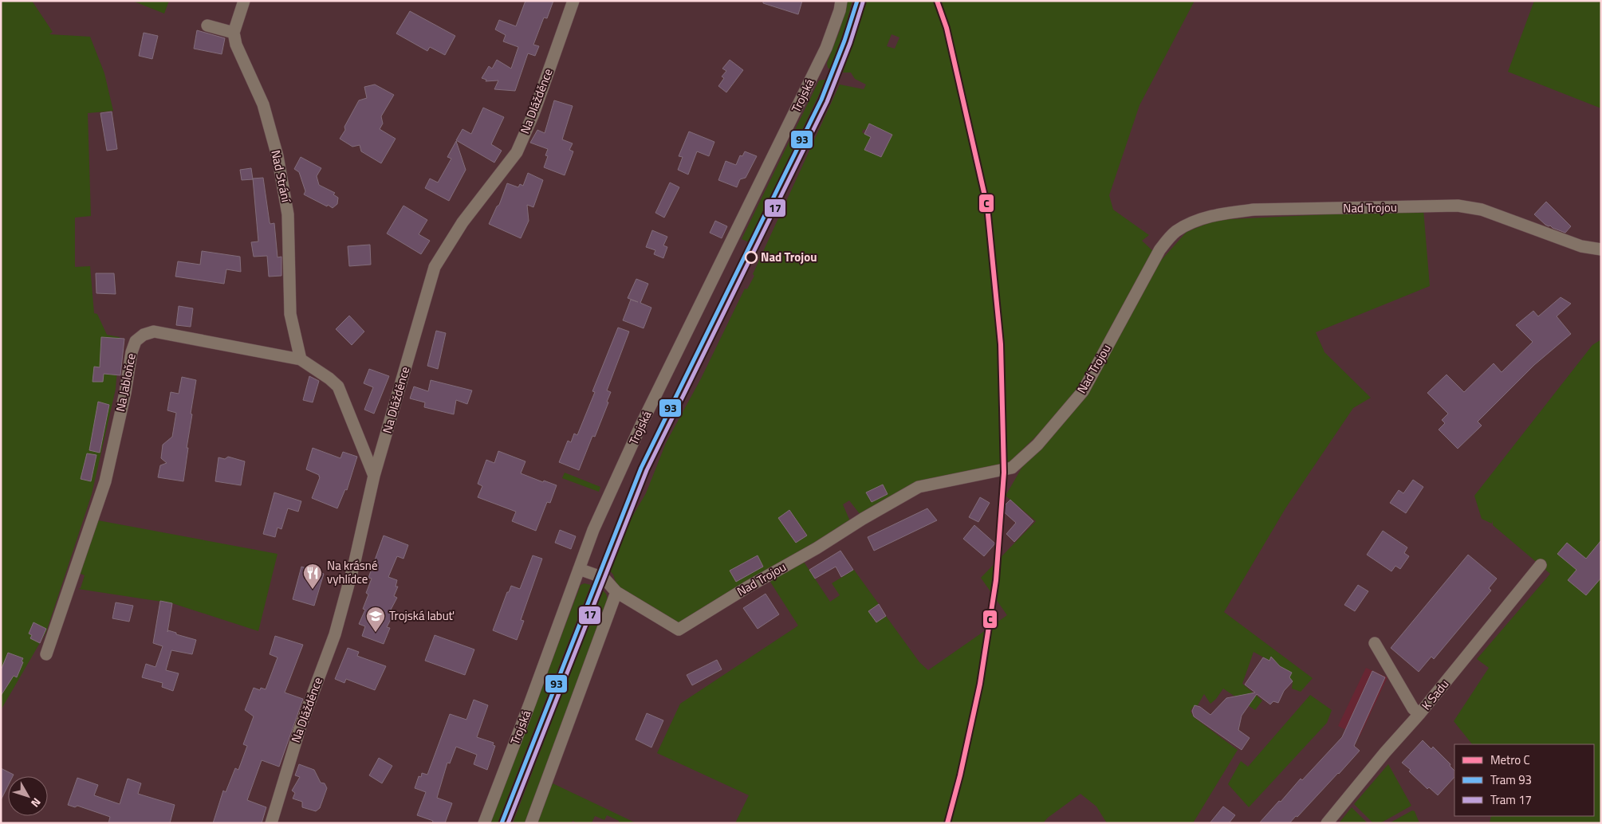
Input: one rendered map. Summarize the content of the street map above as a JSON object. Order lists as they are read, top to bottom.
{
  "streets": {
    "street": [
      "Trojská",
      "Na Dlážděnce",
      "Nad Strání",
      "Nad Trojou",
      "Na Jabloňce",
      "K Sadu"
    ]
  },
  "crossings": [
    ["Trojská", "Nad Trojou"],
    ["Na Dlážděnce", "Na Jabloňce"],
    ["Nad Strání", "Na Jabloňce"]
  ],
  "places": {
    "other": ["Nad Trojou"],
    "restaurant": ["Na krásné vyhlídce"],
    "school or university": ["Trojská labuť"]
  },
  "lines": ["metro line C", "tram line 93", "tram line 17"],
  "legend": ["Metro C", "Tram 93", "Tram 17"],
  "north": "bottom right"
}
